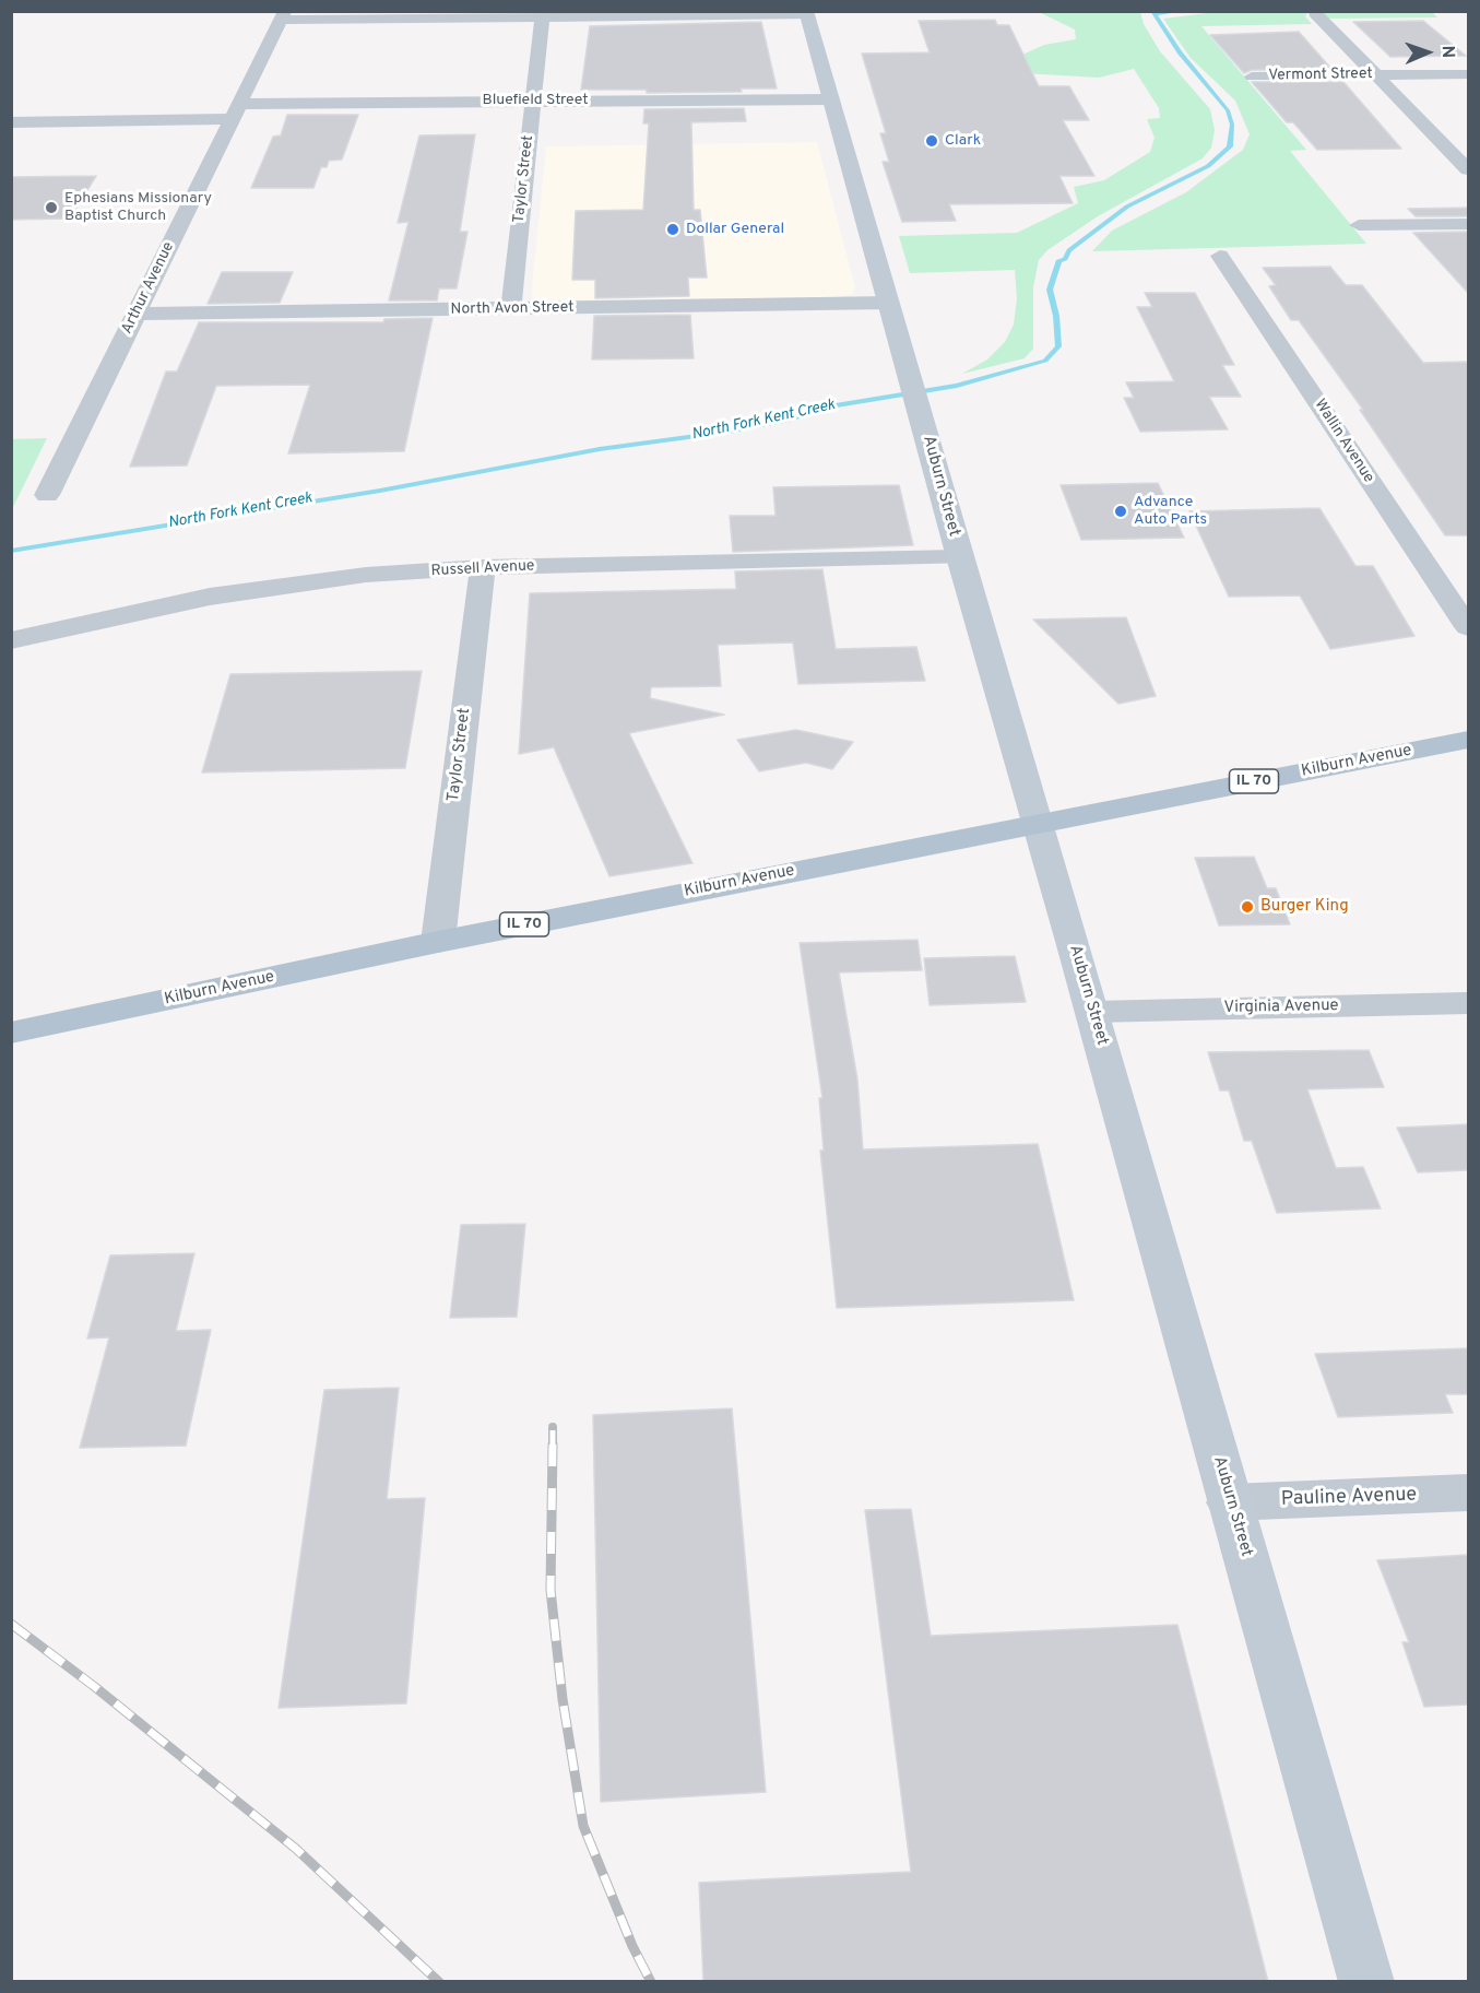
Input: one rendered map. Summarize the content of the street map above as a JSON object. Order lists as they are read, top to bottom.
{
  "streets": {
    "main road": ["Auburn Street", "Kilburn Avenue", "IL 70"],
    "street": [
      "Vermont Street",
      "Bluefield Street",
      "Taylor Street",
      "Arthur Avenue",
      "North Avon Street",
      "Wallin Avenue",
      "Russell Avenue",
      "Virginia Avenue",
      "Pauline Avenue"
    ]
  },
  "crossings": [
    ["Bluefield Street", "Taylor Street"],
    ["Bluefield Street", "Arthur Avenue"],
    ["Bluefield Street", "Auburn Street"],
    ["Taylor Street", "North Avon Street"],
    ["Taylor Street", "Russell Avenue"],
    ["Taylor Street", "Kilburn Avenue"],
    ["Arthur Avenue", "North Avon Street"],
    ["North Avon Street", "Auburn Street"],
    ["Auburn Street", "Russell Avenue"],
    ["Auburn Street", "Kilburn Avenue"],
    ["Auburn Street", "Virginia Avenue"],
    ["Auburn Street", "Pauline Avenue"]
  ],
  "water": ["North Fork Kent Creek"],
  "places": [
    "Clark",
    "Ephesians Missionary Baptist Church",
    "Dollar General",
    "Advance Auto Parts",
    "Burger King"
  ],
  "north": "right"
}
